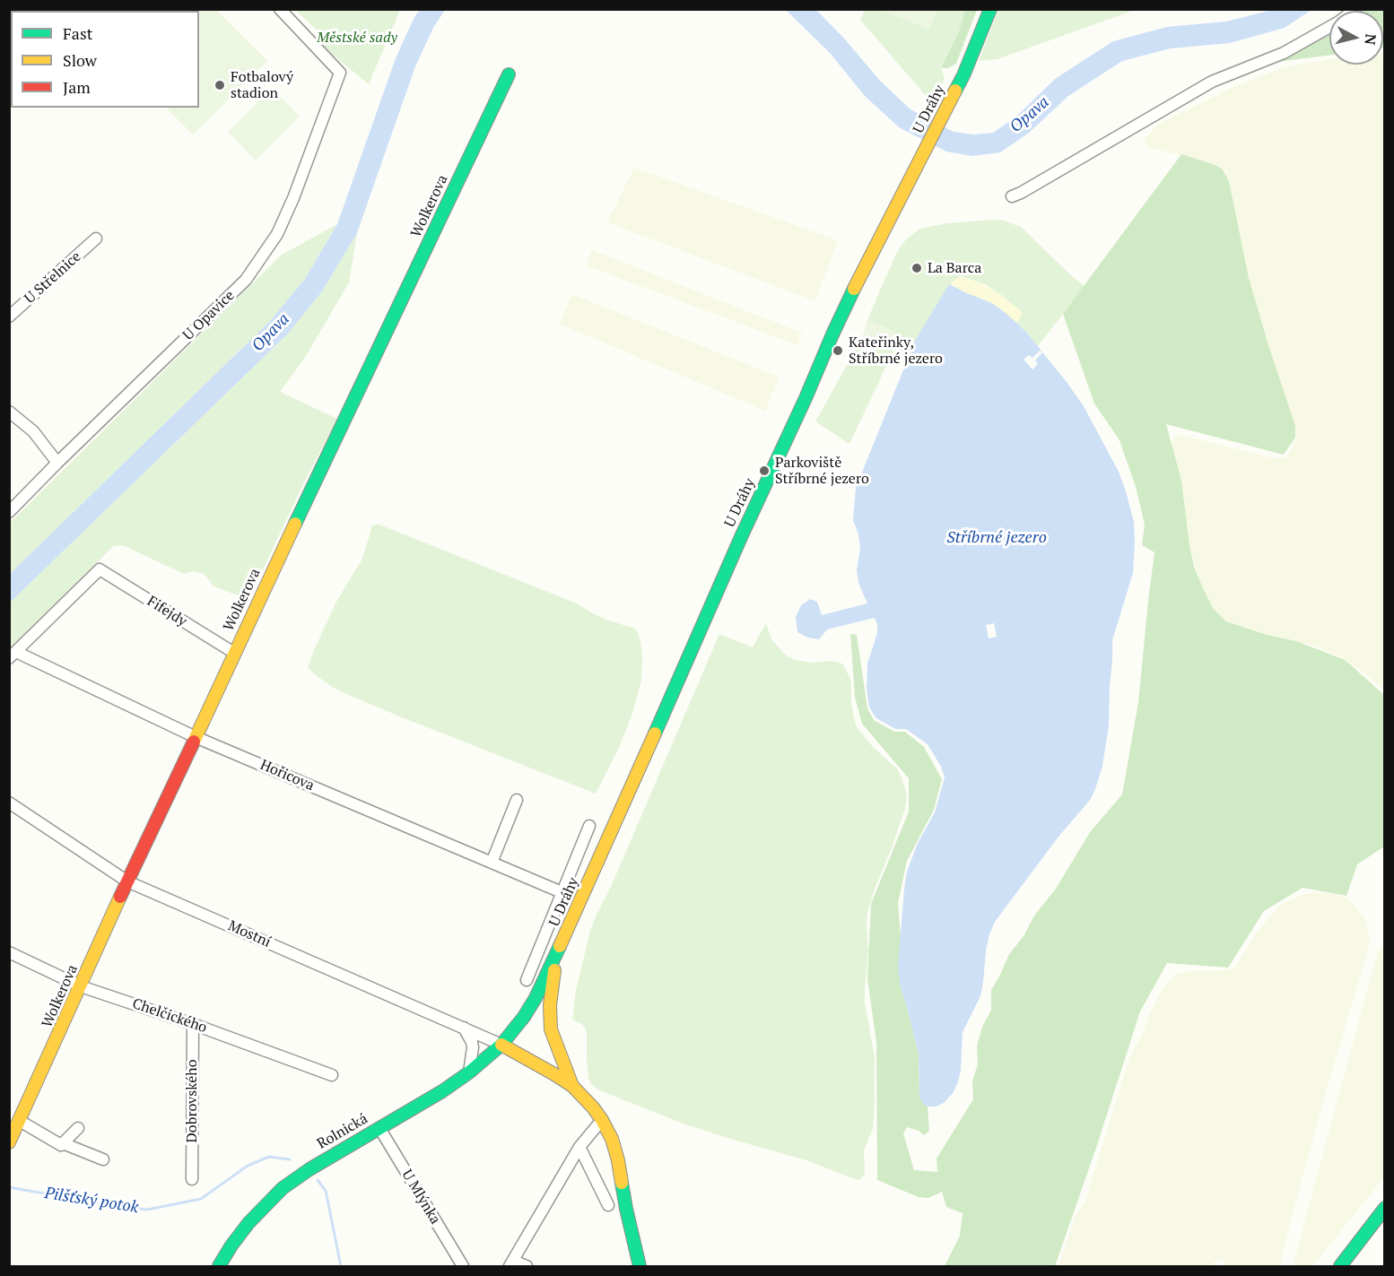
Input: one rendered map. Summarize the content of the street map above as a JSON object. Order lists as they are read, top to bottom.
{
  "streets": {
    "street": [
      "U Dráhy",
      "Wolkerova",
      "U Střelnice",
      "U Opavice",
      "Fifejdy",
      "Hořicova",
      "Mostní",
      "Chelčického",
      "Dobrovského",
      "Rolnická",
      "U Mlýnka"
    ]
  },
  "crossings": [
    ["U Dráhy", "Mostní"],
    ["U Dráhy", "Rolnická"],
    ["Wolkerova", "Fifejdy"],
    ["Wolkerova", "Hořicova"],
    ["Wolkerova", "Mostní"],
    ["Wolkerova", "Chelčického"],
    ["Fifejdy", "Hořicova"],
    ["Mostní", "Rolnická"],
    ["Chelčického", "Dobrovského"],
    ["Rolnická", "U Mlýnka"]
  ],
  "water": ["Opava", "Stříbrné jezero", "Pilšťský potok"],
  "parks": ["Městské sady"],
  "places": [
    "Fotbalový stadion",
    "La Barca",
    "Kateřinky, Stříbrné jezero",
    "Parkoviště Stříbrné jezero"
  ],
  "legend": ["Fast", "Slow", "Jam"],
  "north": "right"
}
